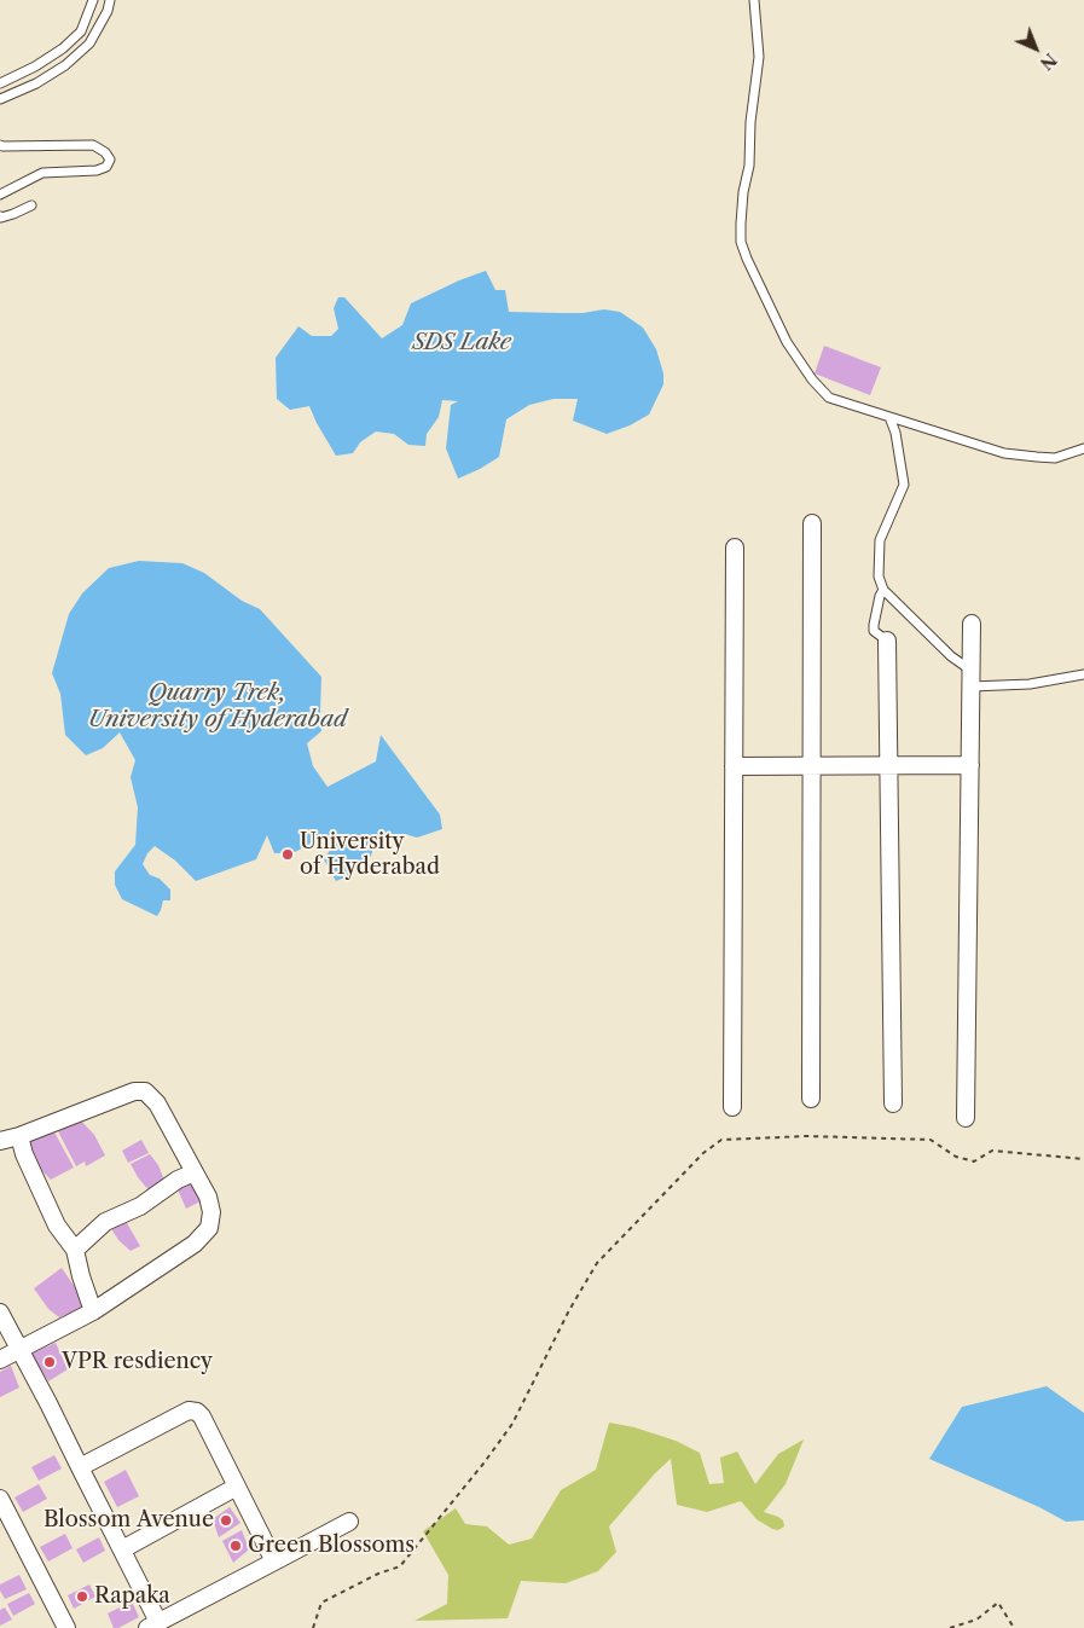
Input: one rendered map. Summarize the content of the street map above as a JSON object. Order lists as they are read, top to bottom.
{
  "water": ["SDS Lake", "Quarry Trek, University of Hyderabad"],
  "places": [
    "University of Hyderabad",
    "VPR resdiency",
    "Blossom Avenue",
    "Green Blossoms",
    "Rapaka"
  ],
  "north": "bottom right"
}
